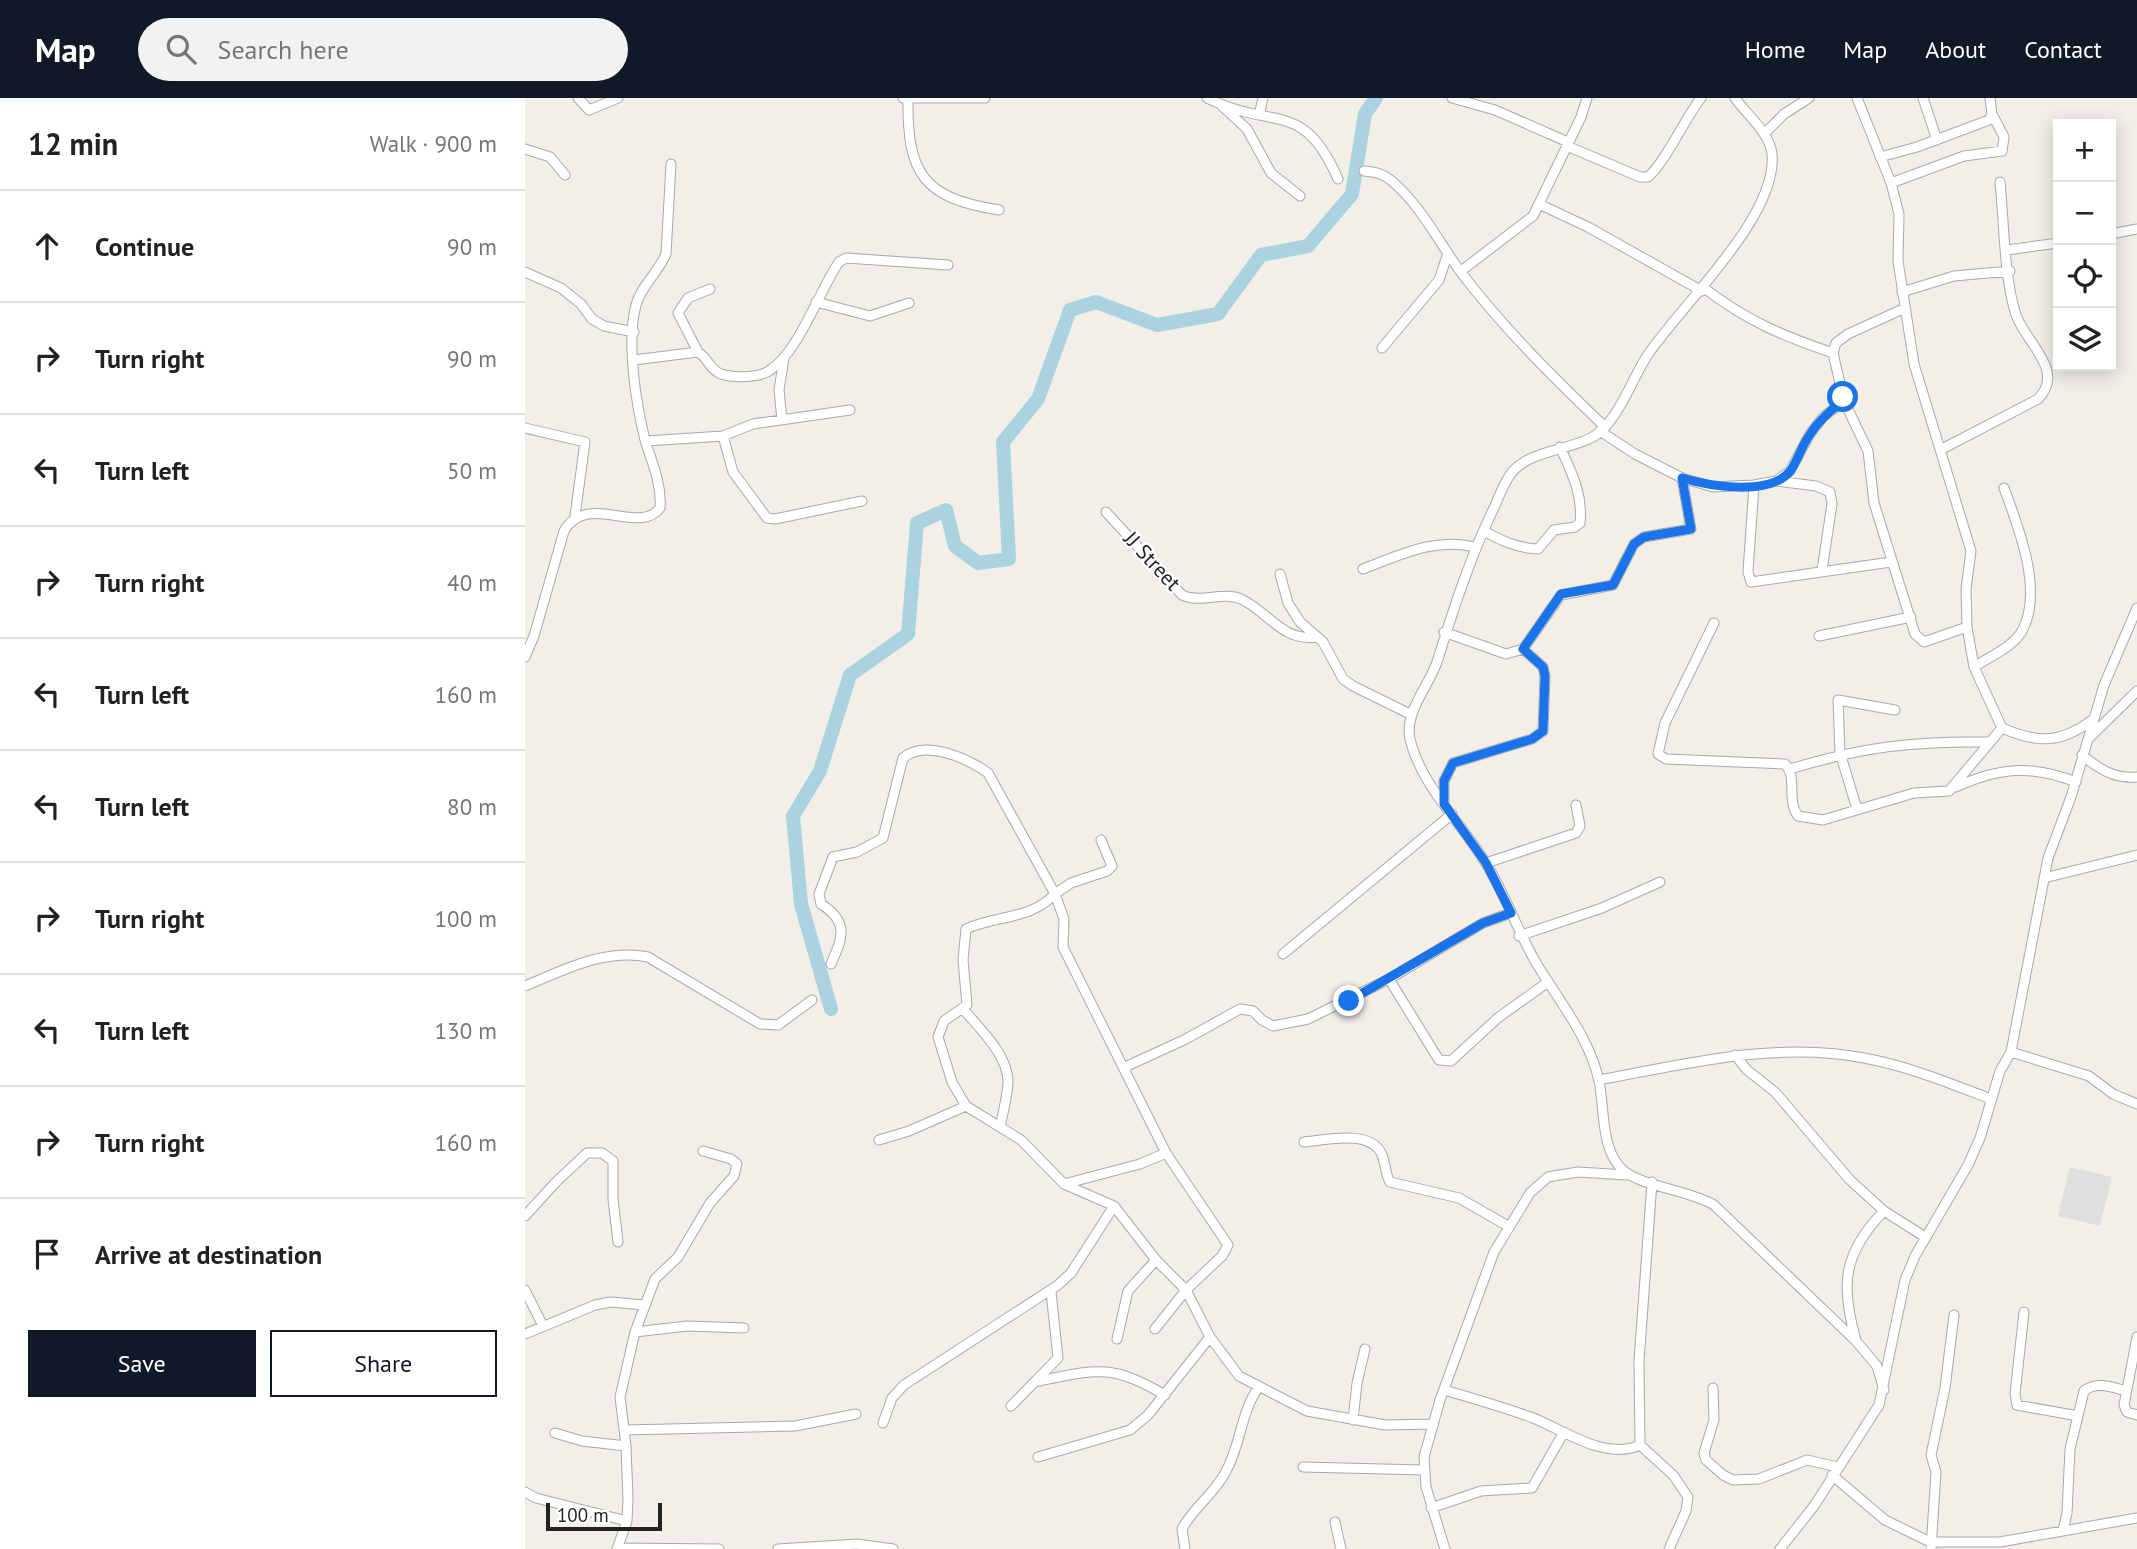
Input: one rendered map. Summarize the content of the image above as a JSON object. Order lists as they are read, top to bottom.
{
  "streets": {
    "street": ["JJ Street"]
  },
  "scale_bar": "100 m",
  "page": {
    "header": "Map",
    "search": "Search here",
    "nav": [
      "Home",
      "Map",
      "About",
      "Contact"
    ],
    "heading": ["12 min", "Walk · 900 m"],
    "map_buttons": ["+", "−"],
    "list": [
      ["Continue", "90 m"],
      ["Turn right", "90 m"],
      ["Turn left", "50 m"],
      ["Turn right", "40 m"],
      ["Turn left", "160 m"],
      ["Turn left", "80 m"],
      ["Turn right", "100 m"],
      ["Turn left", "130 m"],
      ["Turn right", "160 m"],
      "Arrive at destination"
    ],
    "buttons": ["Save", "Share"],
    "scale": "100 m"
  }
}
